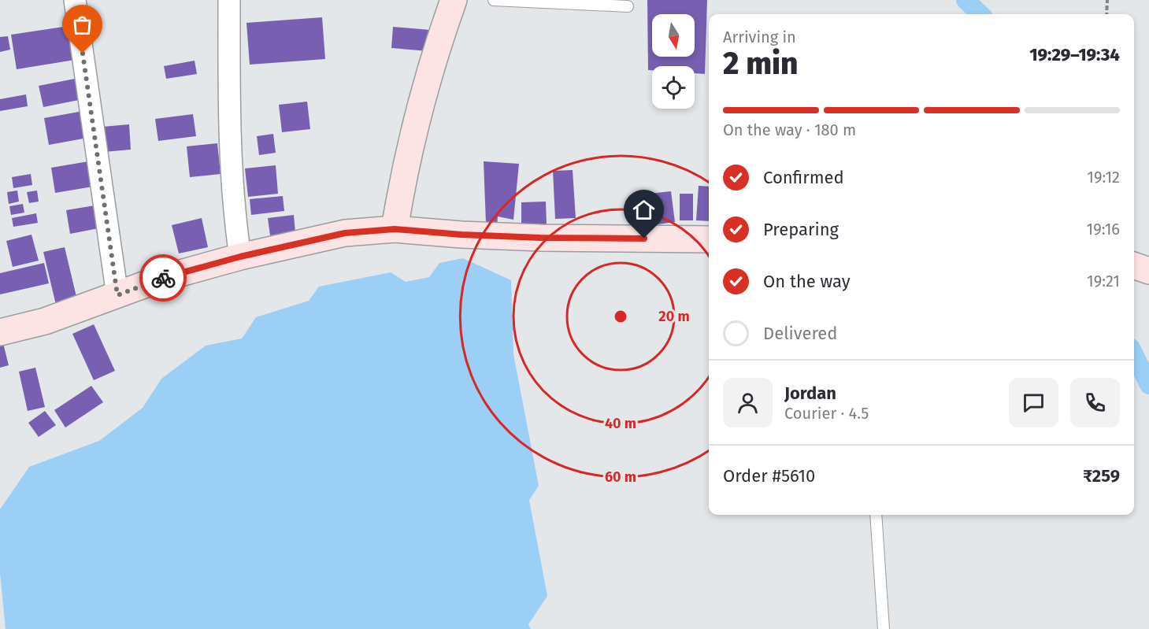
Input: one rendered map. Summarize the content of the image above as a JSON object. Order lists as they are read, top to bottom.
{
  "north": "bottom",
  "page": {
    "heading": ["2 min", "Arriving in", "19:29–19:34"],
    "panel": [
      "Jordan",
      "Courier · 4.5",
      "Order #5610",
      "₹259"
    ],
    "bar": "On the way · 180 m",
    "list": [
      ["Confirmed", "19:12"],
      ["Preparing", "19:16"],
      ["On the way", "19:21"],
      "Delivered"
    ]
  },
  "rings": ["20 m", "40 m", "60 m"]
}
